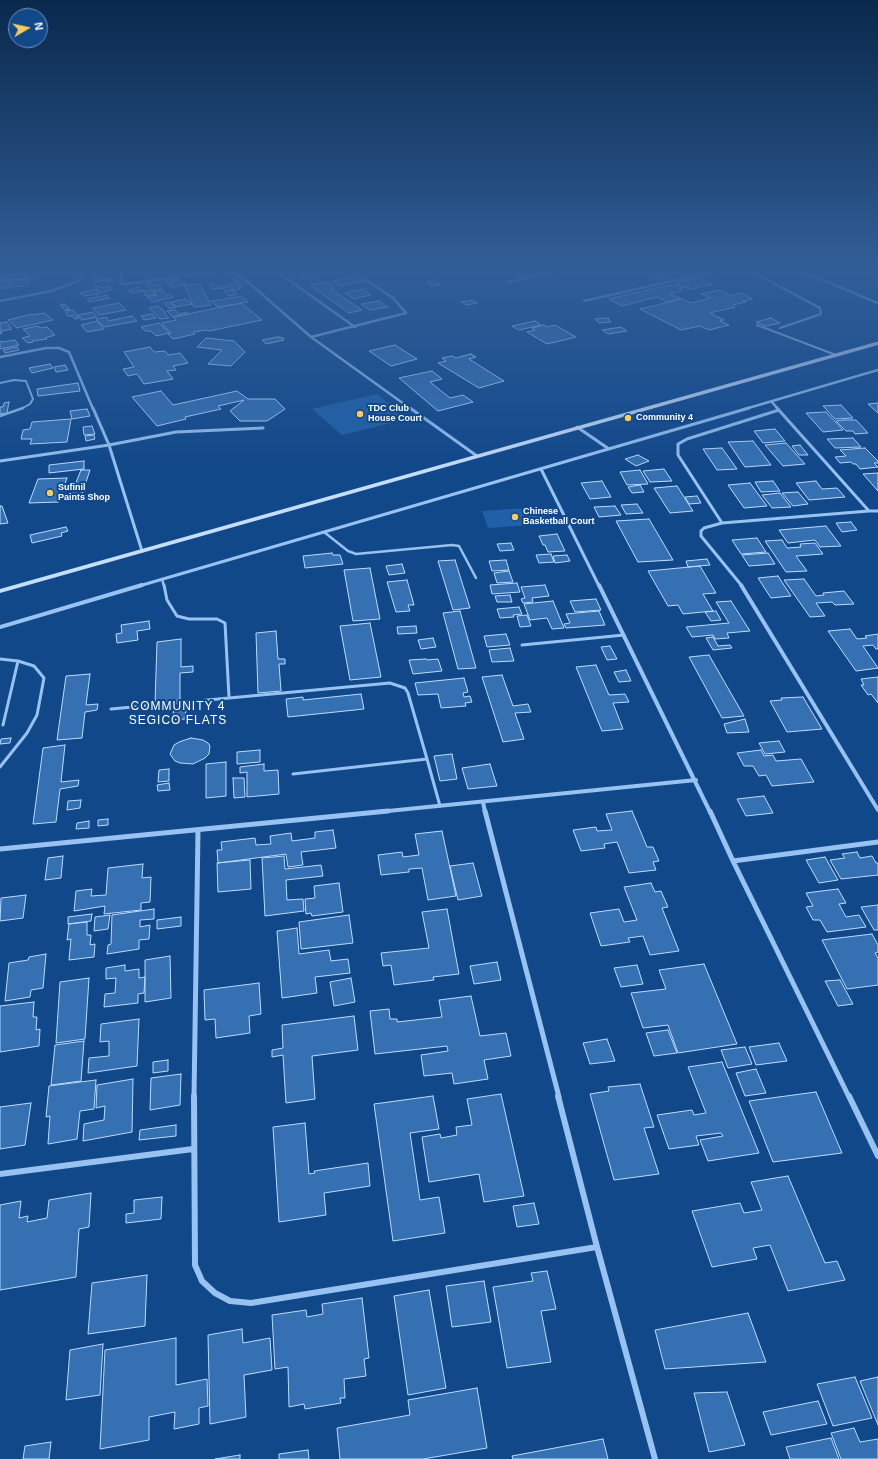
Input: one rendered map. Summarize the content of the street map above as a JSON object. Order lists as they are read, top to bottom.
{
  "districts": ["COMMUNITY 4 SEGICO FLATS"],
  "places": [
    "TDC Club House Court",
    "Community 4",
    "Sufinil Paints Shop",
    "Chinese Basketball Court"
  ],
  "north": "right"
}
